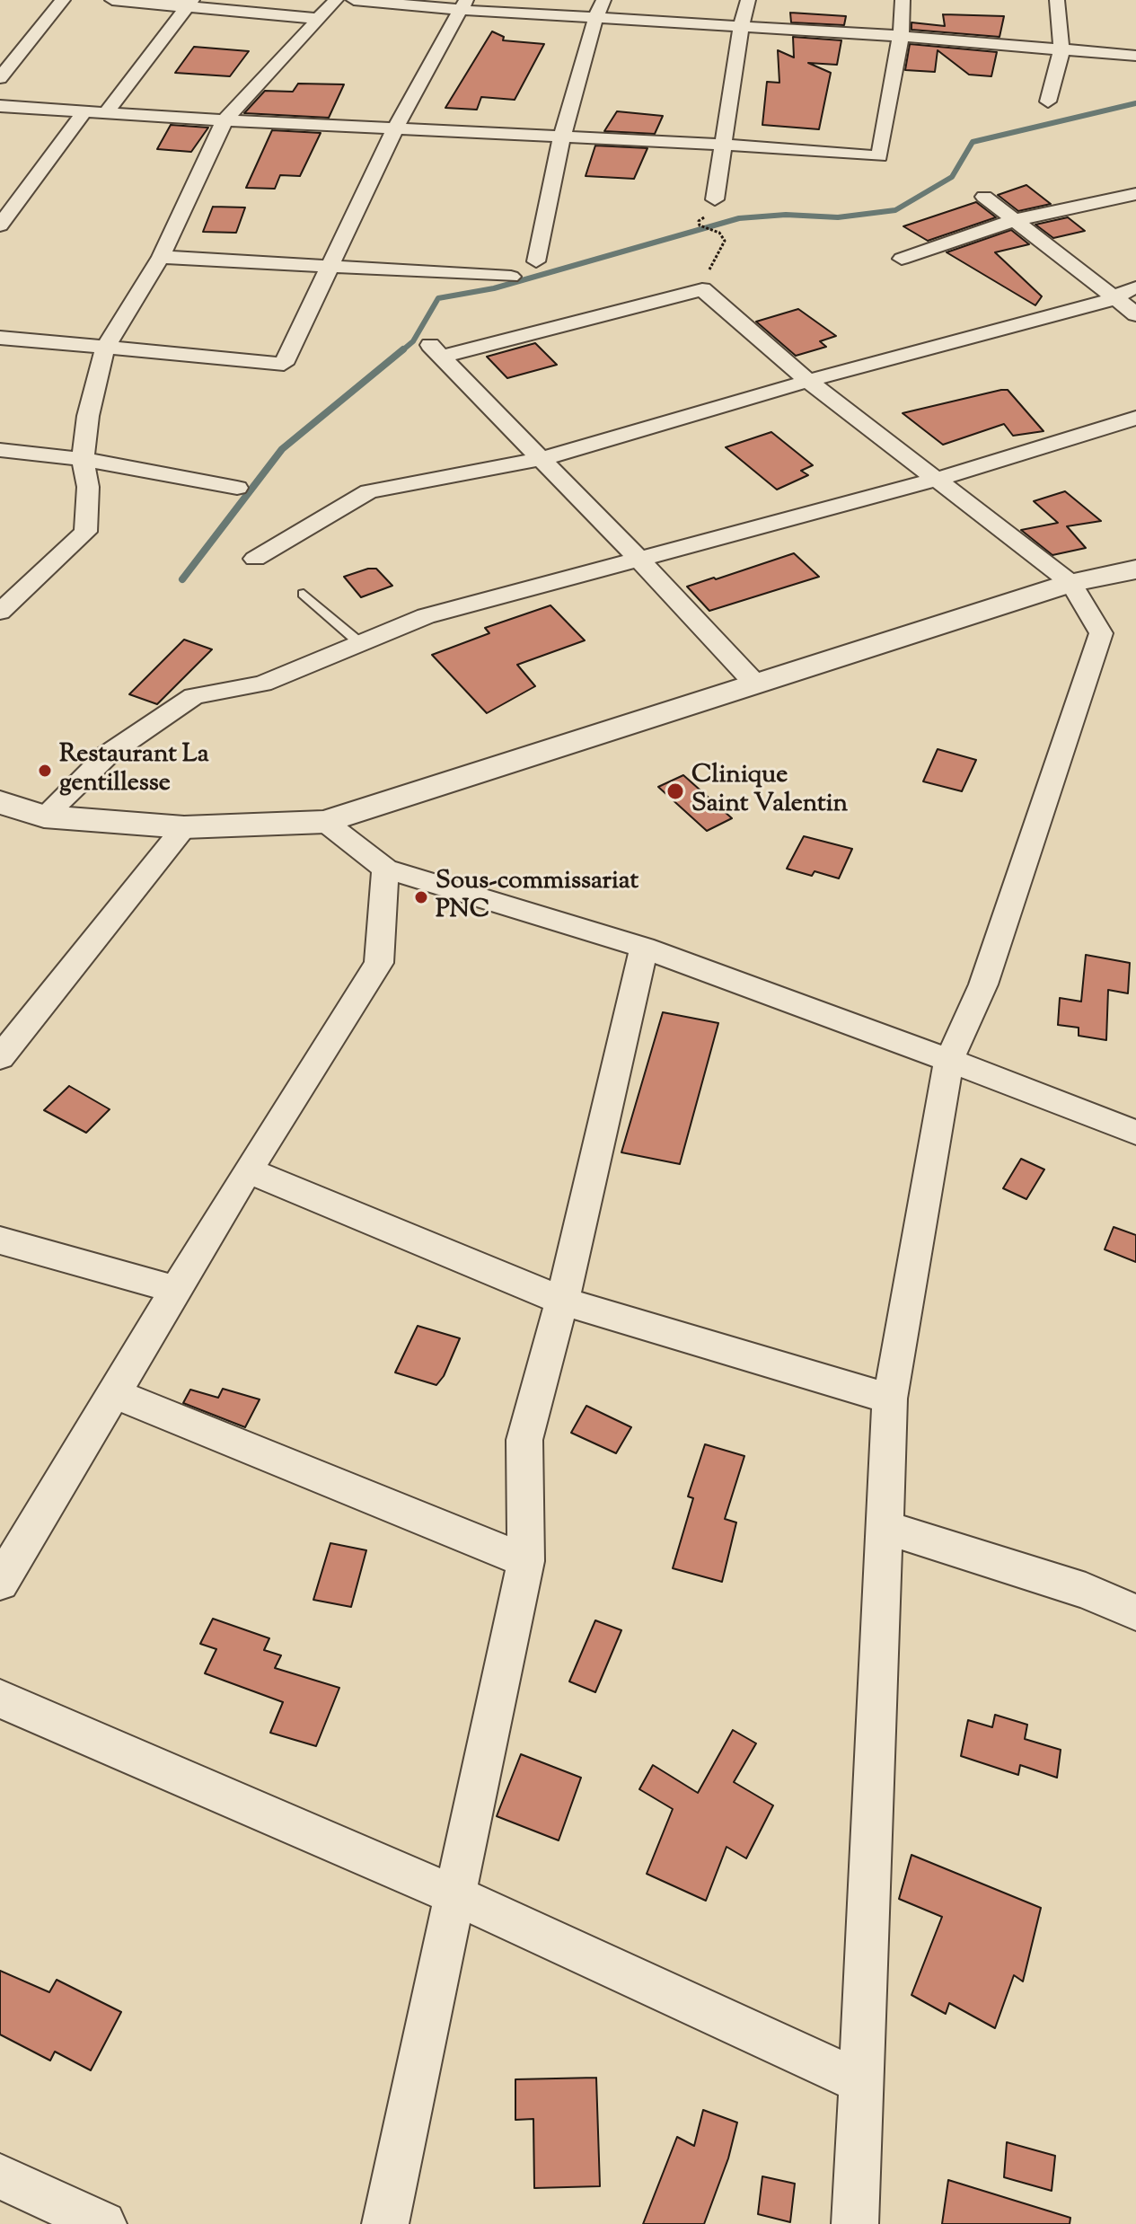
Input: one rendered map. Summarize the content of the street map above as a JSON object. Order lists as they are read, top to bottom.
{
  "places": ["Restaurant La gentillesse", "Clinique Saint Valentin", "Sous-commissariat PNC"]
}
